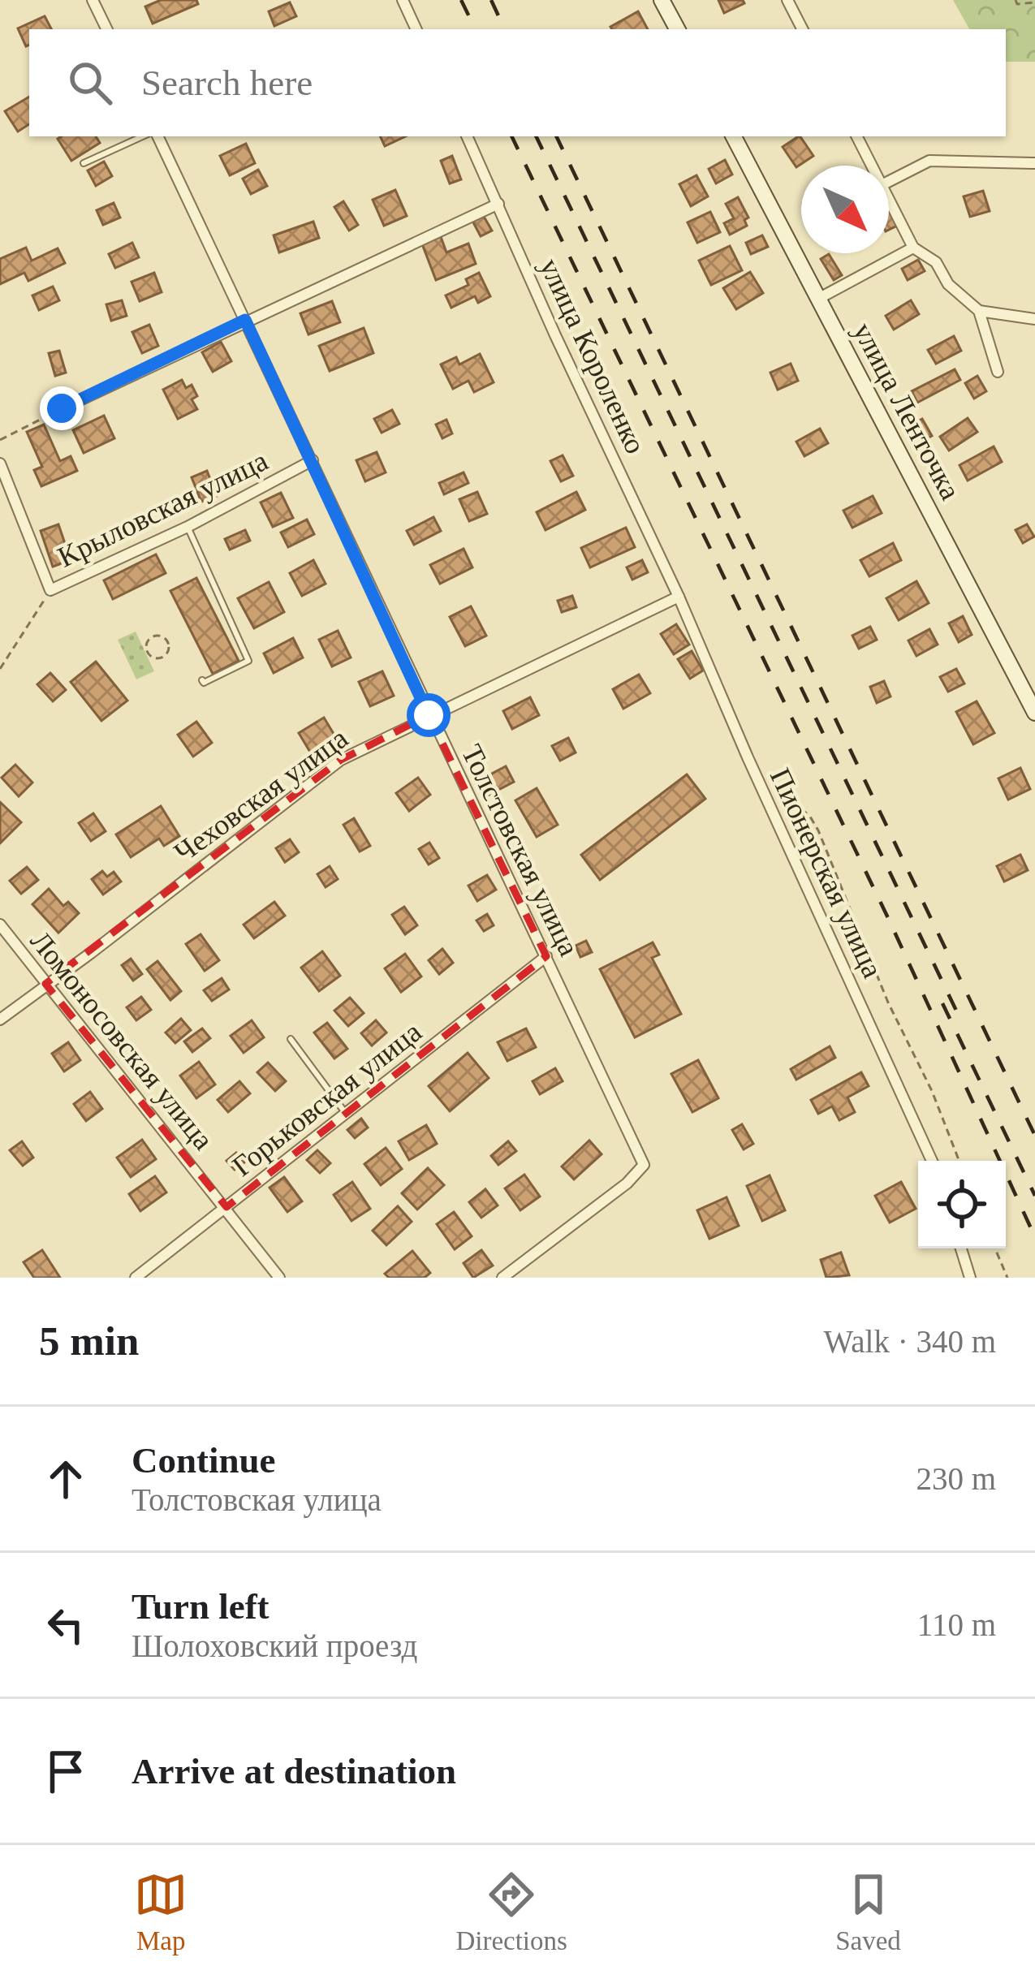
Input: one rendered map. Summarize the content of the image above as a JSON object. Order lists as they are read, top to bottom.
{
  "streets": {
    "main road": ["улица Ленточка"],
    "street": [
      "улица Короленко",
      "Крыловская улица",
      "Чеховская улица",
      "Толстовская улица",
      "Пионерская улица",
      "Ломоносовская улица",
      "Горьковская улица"
    ]
  },
  "crossings": [
    ["улица Короленко", "Чеховская улица"],
    ["улица Короленко", "Пионерская улица"],
    ["Крыловская улица", "Толстовская улица"],
    ["Чеховская улица", "Толстовская улица"],
    ["Чеховская улица", "Пионерская улица"],
    ["Чеховская улица", "Ломоносовская улица"],
    ["Толстовская улица", "Горьковская улица"],
    ["Ломоносовская улица", "Горьковская улица"]
  ],
  "north": "bottom right",
  "page": {
    "search": "Search here",
    "heading": ["5 min", "Walk · 340 m"],
    "list": [
      ["Continue", "Толстовская улица", "230 m"],
      ["Turn left", "Шолоховский проезд", "110 m"],
      "Arrive at destination"
    ],
    "nav": ["Map", "Directions", "Saved"]
  }
}
